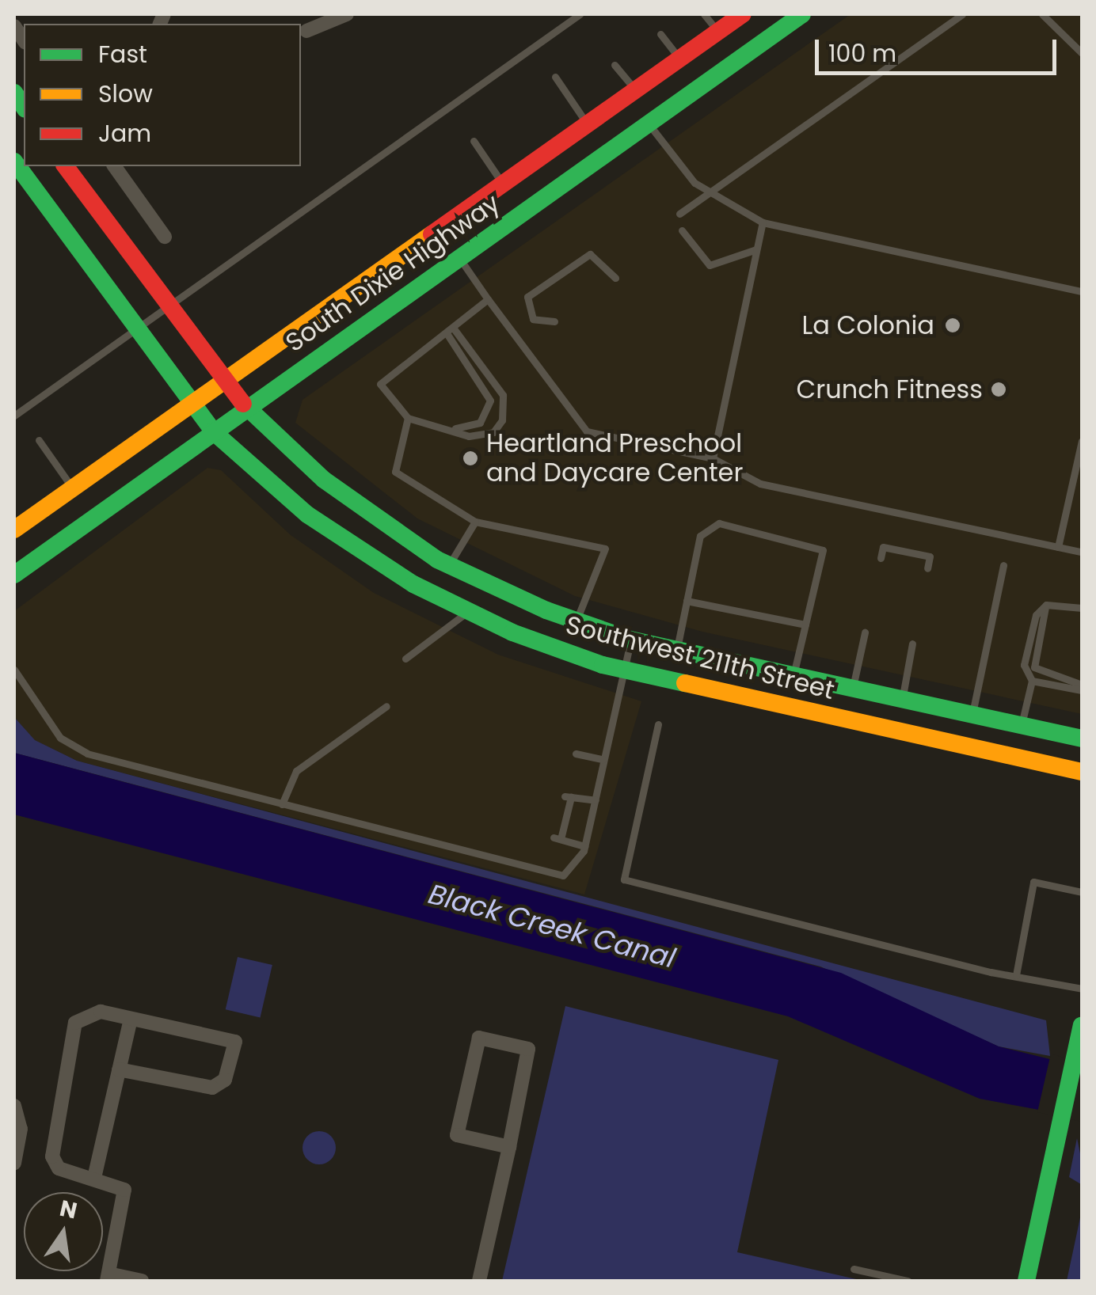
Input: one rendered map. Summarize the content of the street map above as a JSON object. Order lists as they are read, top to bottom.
{
  "streets": {
    "main road": ["South Dixie Highway", "Southwest 211th Street"]
  },
  "crossings": [
    ["South Dixie Highway", "Southwest 211th Street"]
  ],
  "water": ["Black Creek Canal"],
  "places": ["La Colonia", "Crunch Fitness", "Heartland Preschool and Daycare Center"],
  "legend": ["Fast", "Slow", "Jam"],
  "scale_bar": "100 m",
  "north": "top"
}
